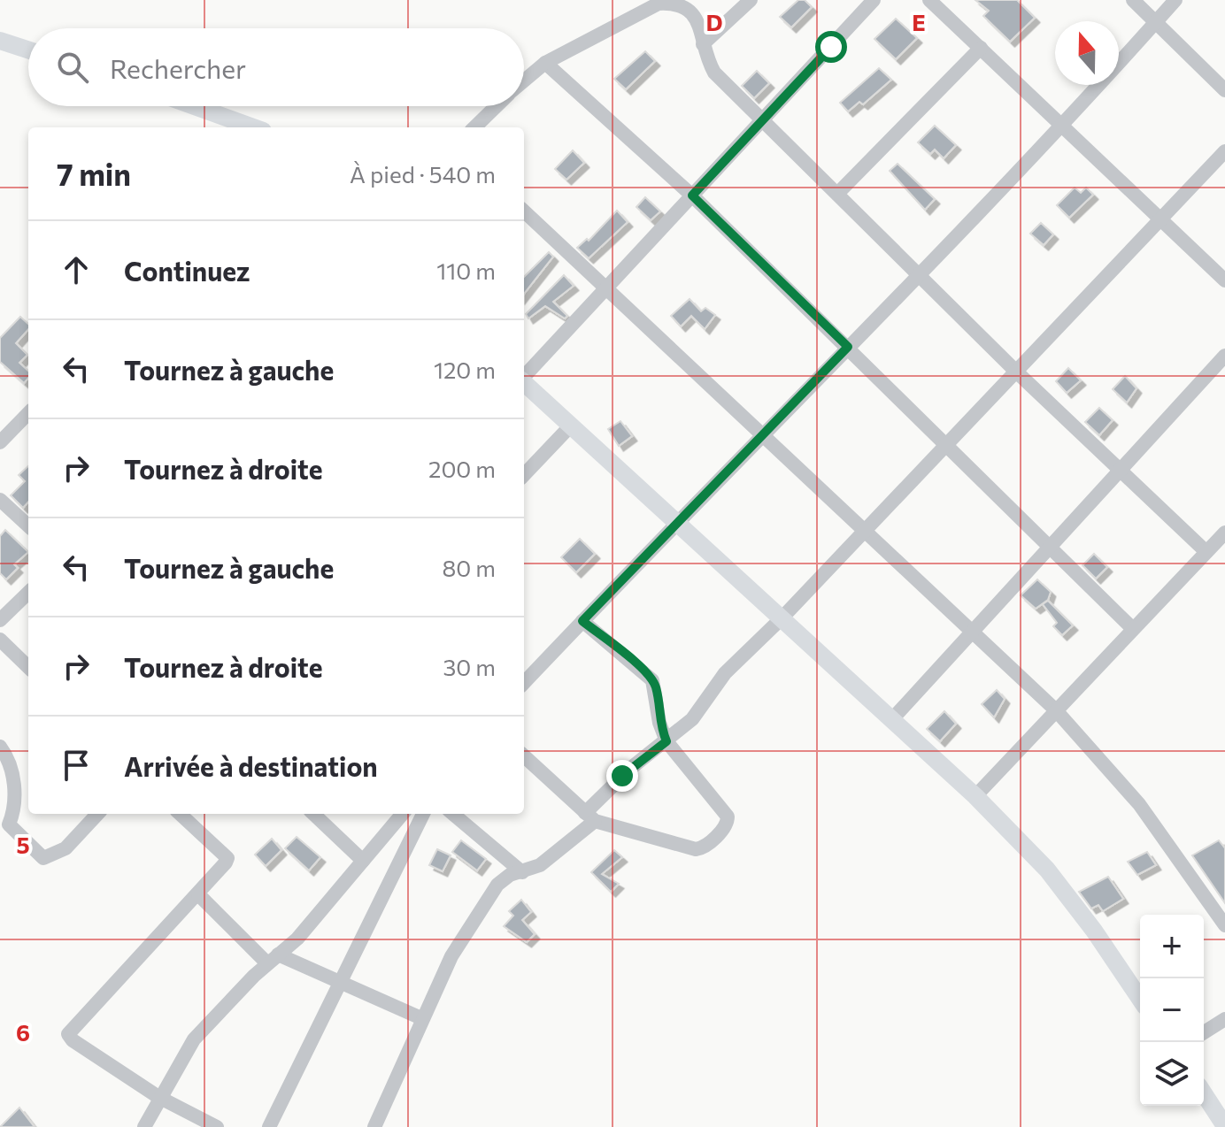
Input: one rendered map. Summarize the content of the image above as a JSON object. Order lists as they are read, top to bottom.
{
  "north": "top",
  "page": {
    "search": "Rechercher",
    "heading": ["7 min", "À pied · 540 m"],
    "list": [
      ["Continuez", "110 m"],
      ["Tournez à gauche", "120 m"],
      ["Tournez à droite", "200 m"],
      ["Tournez à gauche", "80 m"],
      ["Tournez à droite", "30 m"],
      "Arrivée à destination"
    ],
    "map_buttons": ["+", "−"]
  },
  "grid": {
    "columns": ["D", "E"],
    "rows": ["5", "6"]
  }
}
